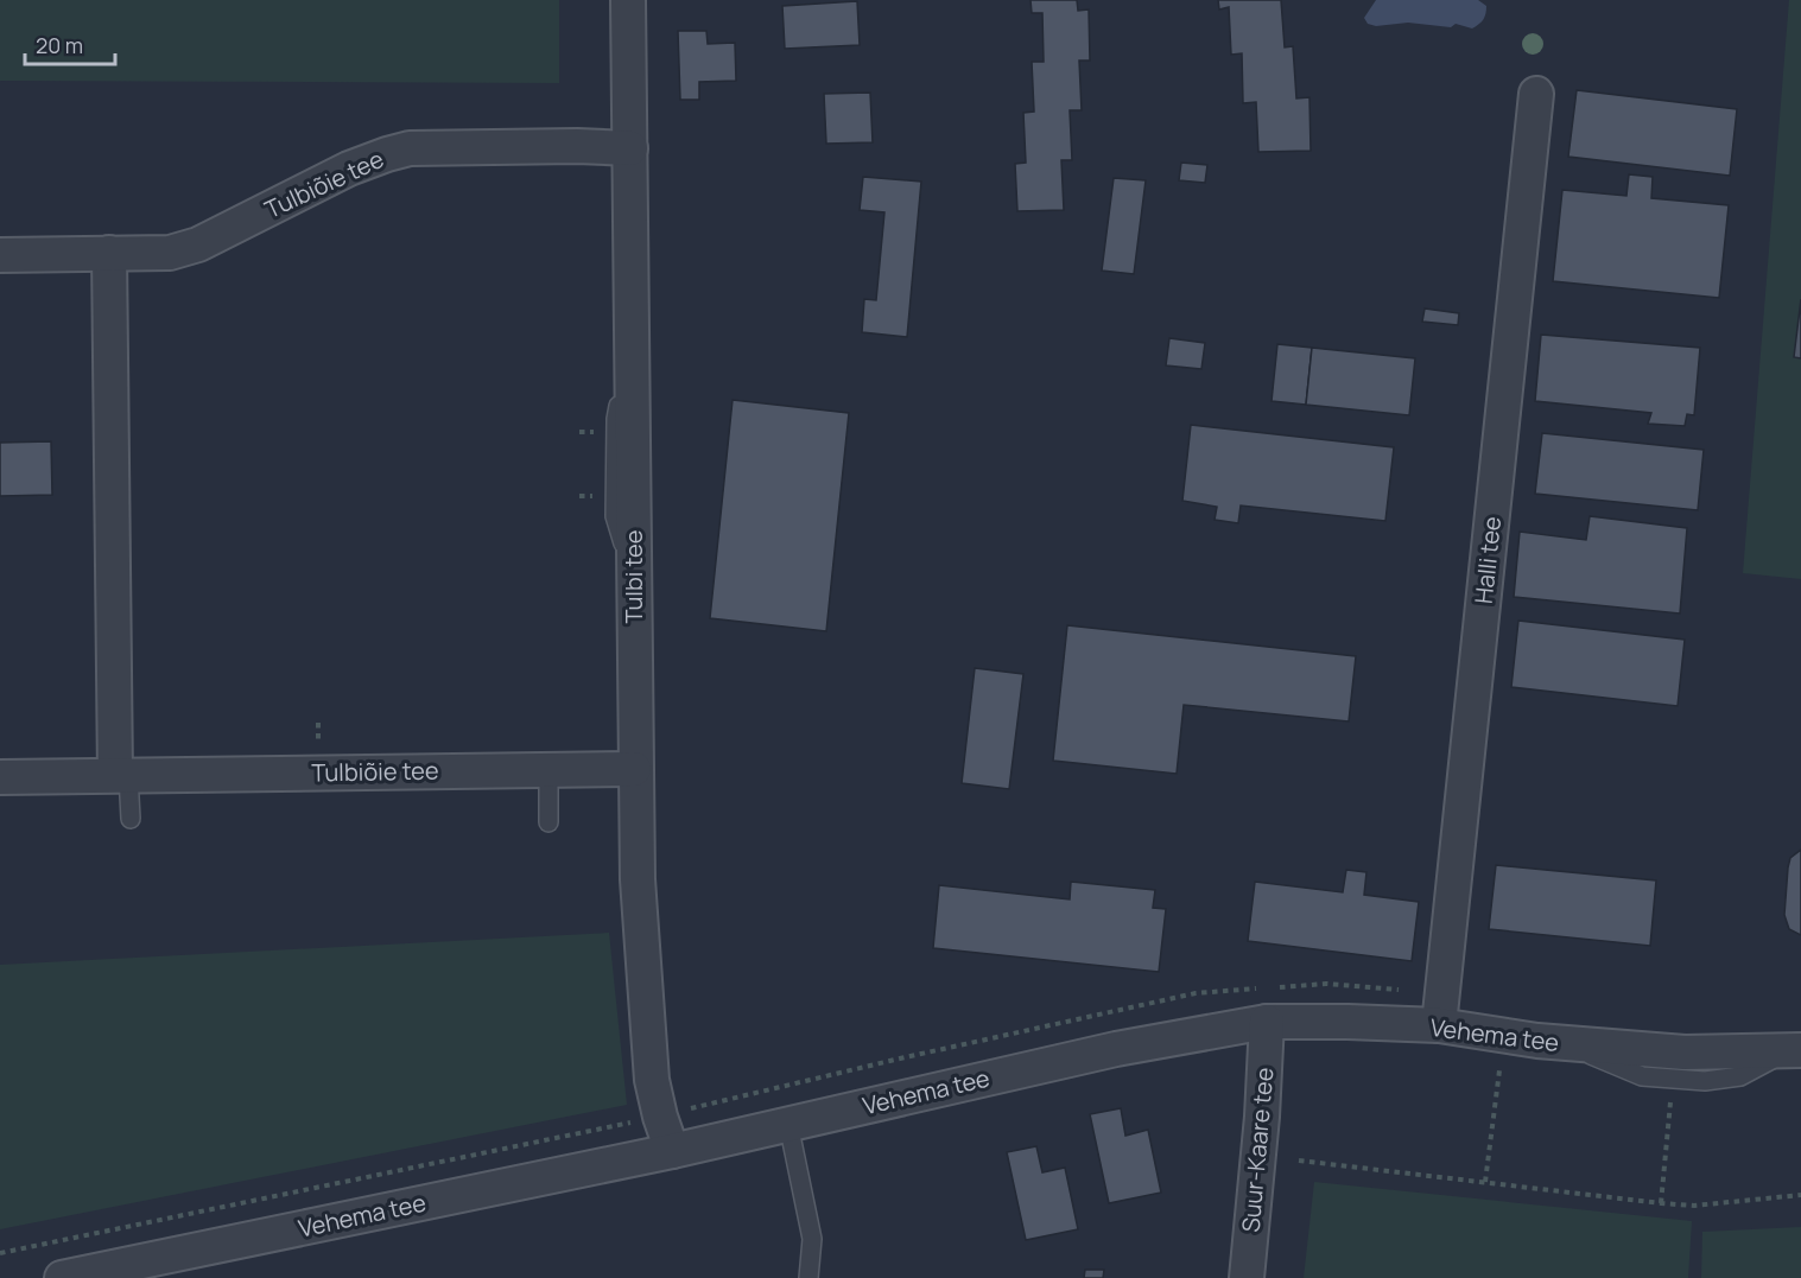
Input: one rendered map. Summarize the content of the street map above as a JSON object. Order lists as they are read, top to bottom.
{
  "streets": {
    "street": [
      "Tulbiõie tee",
      "Halli tee",
      "Tulbi tee",
      "Vehema tee",
      "Suur-Kaare tee"
    ]
  },
  "crossings": [
    ["Tulbiõie tee", "Tulbi tee"],
    ["Halli tee", "Vehema tee"],
    ["Tulbi tee", "Vehema tee"],
    ["Vehema tee", "Suur-Kaare tee"]
  ],
  "scale_bar": "20 m"
}
